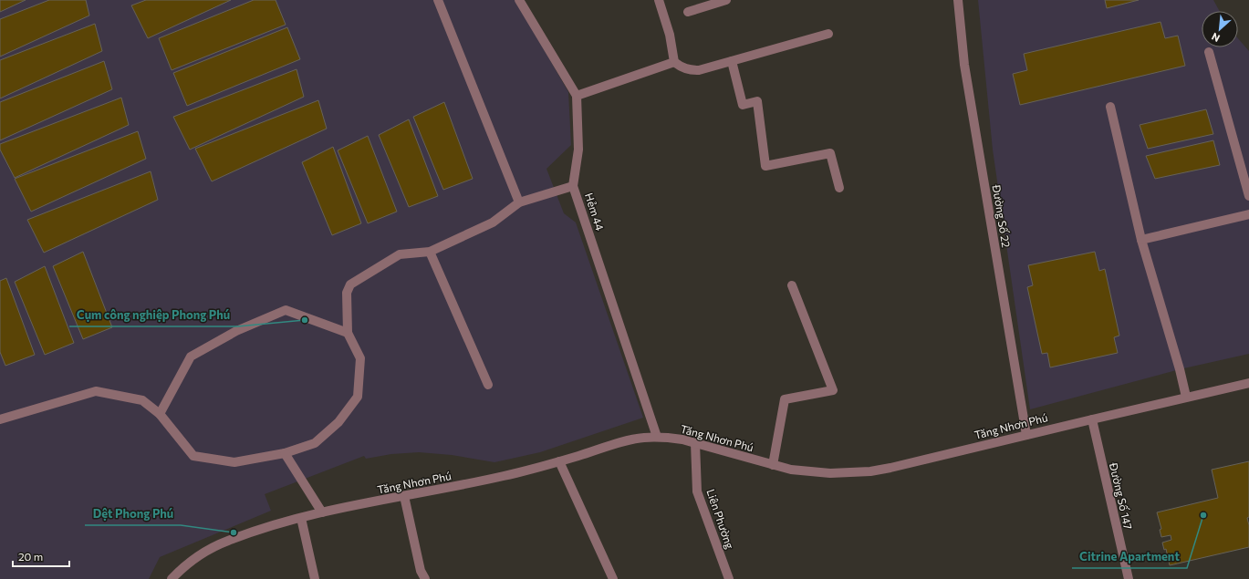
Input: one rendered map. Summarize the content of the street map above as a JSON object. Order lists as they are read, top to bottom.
{
  "streets": {
    "street": [
      "Hẻm 44",
      "Đường Số 22",
      "Tăng Nhơn Phú",
      "Đường Số 147",
      "Liên Phường"
    ]
  },
  "crossings": [
    ["Hẻm 44", "Tăng Nhơn Phú"],
    ["Đường Số 22", "Tăng Nhơn Phú"],
    ["Tăng Nhơn Phú", "Đường Số 147"],
    ["Tăng Nhơn Phú", "Liên Phường"]
  ],
  "places": ["Cụm công nghiệp Phong Phú", "Citrine Apartment", "Dệt Phong Phú"],
  "scale_bar": "20 m",
  "north": "bottom left"
}
